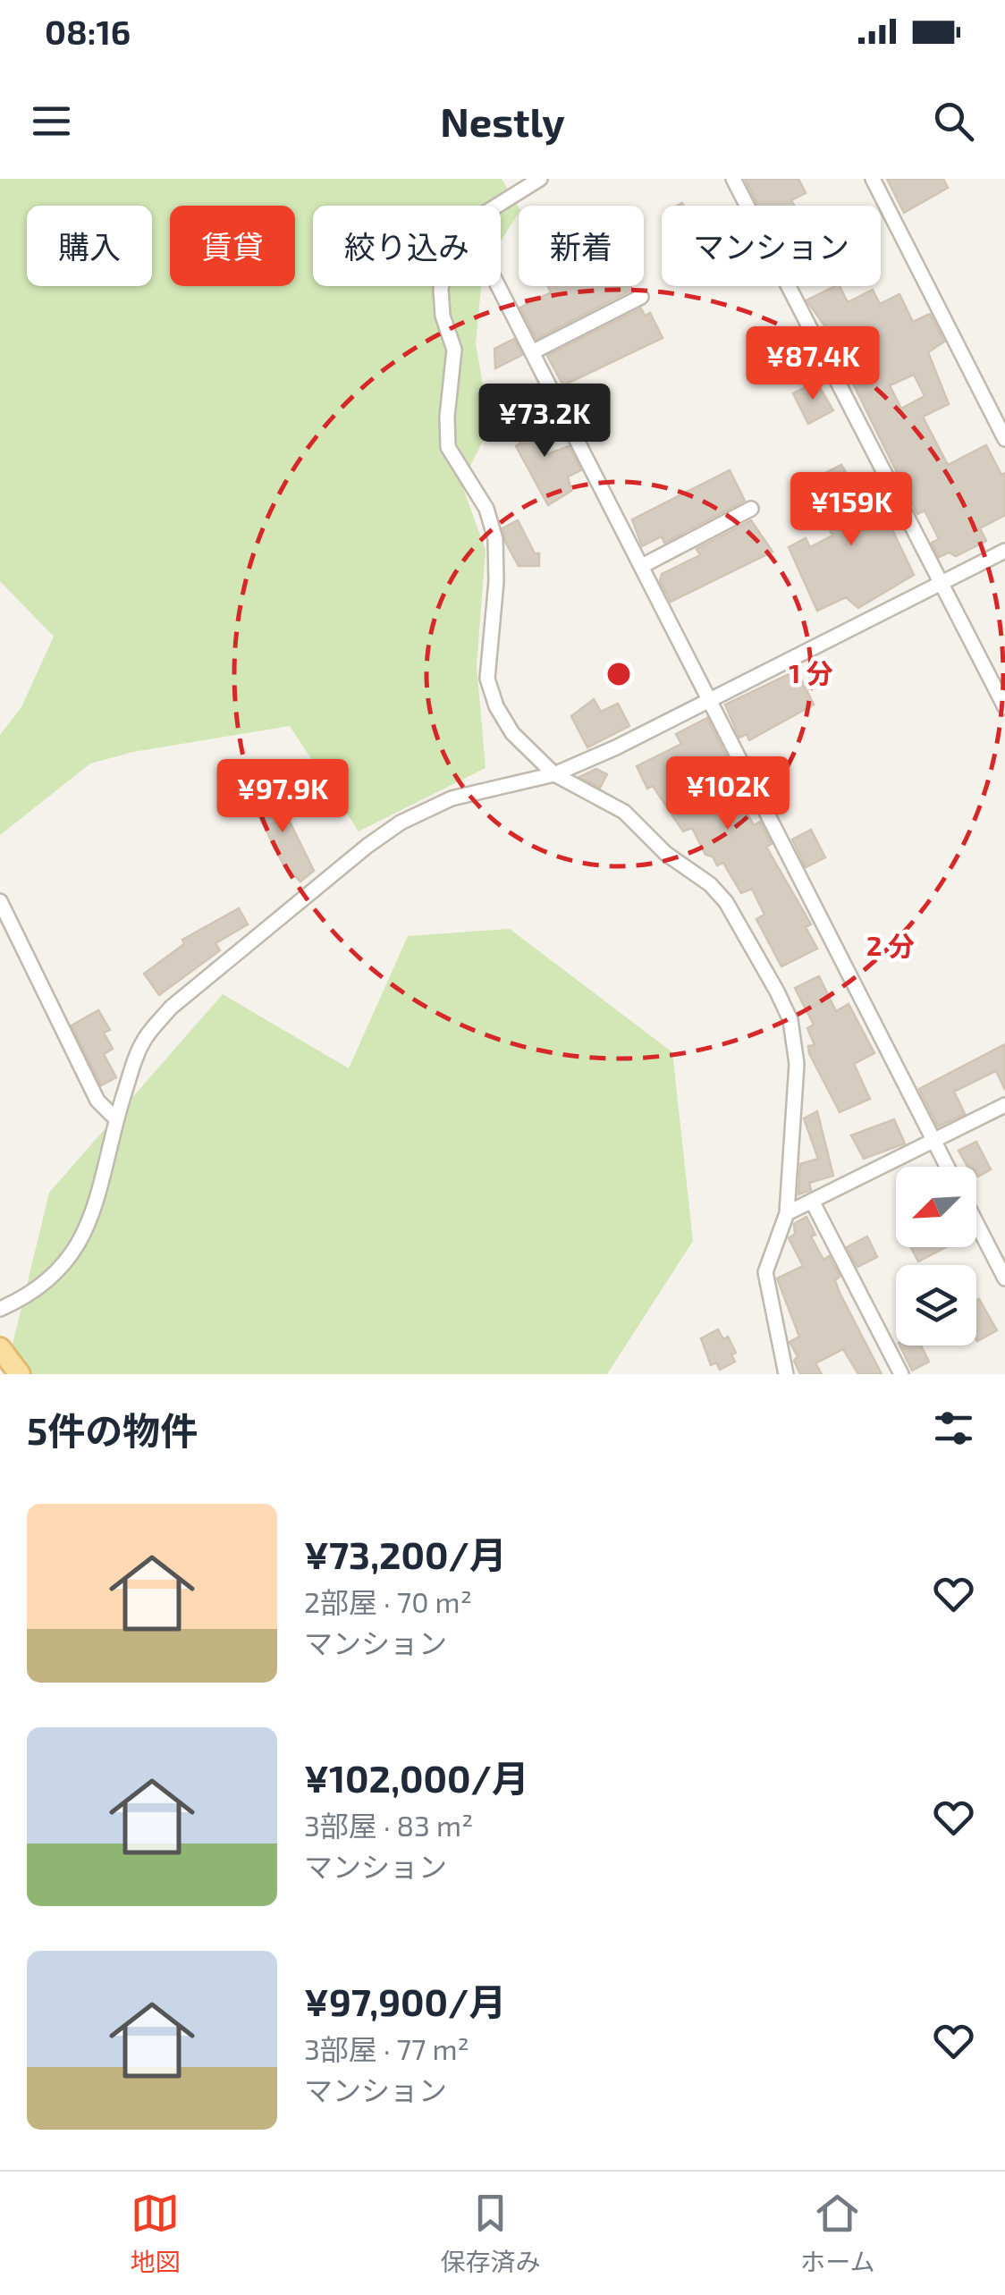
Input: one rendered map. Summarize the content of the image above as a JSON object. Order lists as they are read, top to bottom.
{
  "north": "bottom left",
  "page": {
    "status": "08:16",
    "header": "Nestly",
    "chip": [
      "購入",
      "賃貸",
      "絞り込み",
      "新着",
      "マンション"
    ],
    "price": [
      "¥87.4K",
      "¥73.2K",
      "¥159K",
      "¥102K",
      "¥97.9K"
    ],
    "heading": "5件の物件",
    "list": [
      {
        "name": "¥73,200/月",
        "note": "2部屋 · 70 m² · マンション"
      },
      {
        "name": "¥102,000/月",
        "note": "3部屋 · 83 m² · マンション"
      },
      {
        "name": "¥97,900/月",
        "note": "3部屋 · 77 m² · マンション"
      }
    ],
    "tabs": ["地図", "保存済み", "ホーム"]
  },
  "rings": ["1 分", "2 分"]
}
